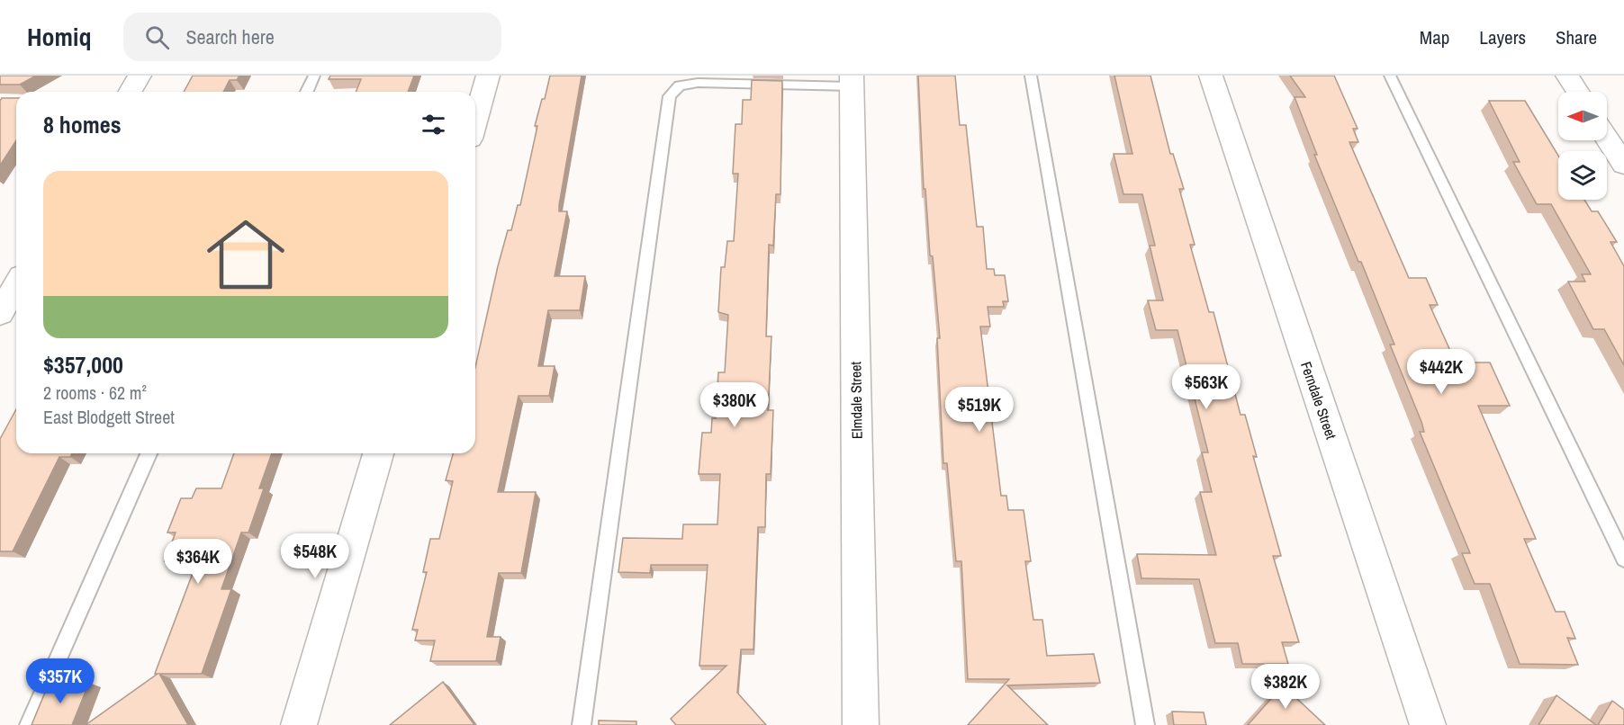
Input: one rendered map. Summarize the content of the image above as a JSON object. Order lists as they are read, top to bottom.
{
  "streets": {
    "street": ["Elmdale Street", "Ferndale Street"]
  },
  "north": "left",
  "page": {
    "header": "Homiq",
    "search": "Search here",
    "nav": ["Map", "Layers", "Share"],
    "heading": "8 homes",
    "list": [
      {
        "name": "$357,000",
        "note": "2 rooms · 62 m² · East Blodgett Street"
      }
    ],
    "price": [
      "$442K",
      "$563K",
      "$380K",
      "$519K",
      "$548K",
      "$364K",
      "$357K",
      "$382K"
    ]
  }
}
